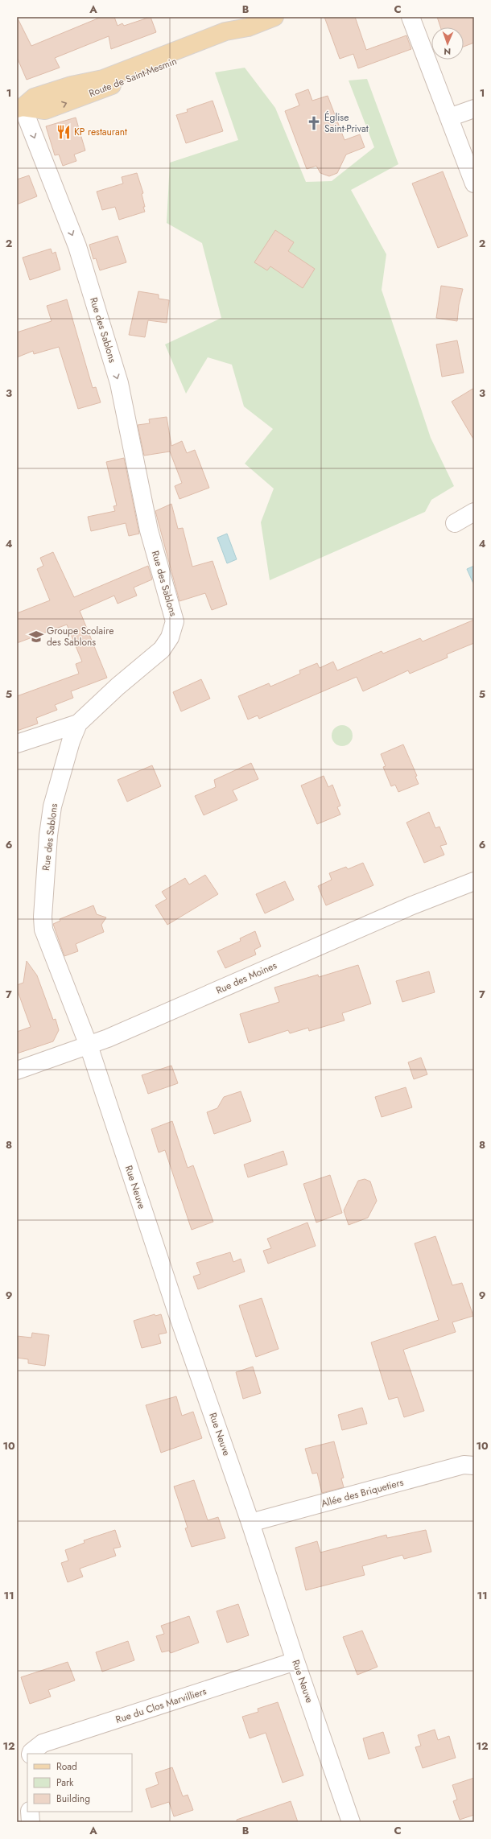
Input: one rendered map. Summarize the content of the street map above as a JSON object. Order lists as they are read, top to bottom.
{
  "streets": {
    "main road": ["Route de Saint-Mesmin"],
    "street": [
      "Rue des Sablons",
      "Rue des Moines",
      "Rue Neuve",
      "Allée des Briquetiers",
      "Rue du Clos Marvilliers"
    ]
  },
  "crossings": [
    ["Route de Saint-Mesmin", "Rue des Sablons"],
    ["Rue des Sablons", "Rue des Moines"],
    ["Rue des Sablons", "Rue Neuve"],
    ["Rue des Moines", "Rue Neuve"],
    ["Rue Neuve", "Allée des Briquetiers"],
    ["Rue Neuve", "Rue du Clos Marvilliers"]
  ],
  "one_way": ["Rue des Sablons"],
  "places": {
    "church": ["Église Saint-Privat"],
    "restaurant": ["KP restaurant"],
    "school or university": ["Groupe Scolaire des Sablons"]
  },
  "legend": ["Road", "Park", "Building"],
  "north": "bottom",
  "grid": {
    "columns": ["A", "B", "C"],
    "rows": [
      "1",
      "2",
      "3",
      "4",
      "5",
      "6",
      "7",
      "8",
      "9",
      "10",
      "11",
      "12"
    ]
  }
}
